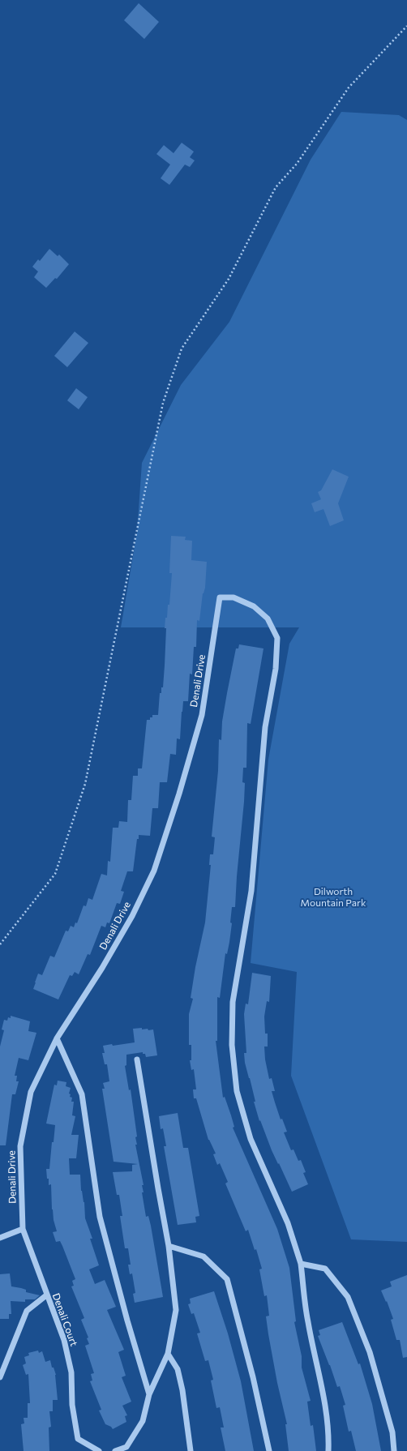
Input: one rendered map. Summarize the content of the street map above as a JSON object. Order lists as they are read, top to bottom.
{
  "streets": {
    "street": ["Denali Drive", "Denali Court"]
  },
  "crossings": [
    ["Denali Drive", "Denali Court"]
  ],
  "parks": ["Dilworth Mountain Park"]
}
